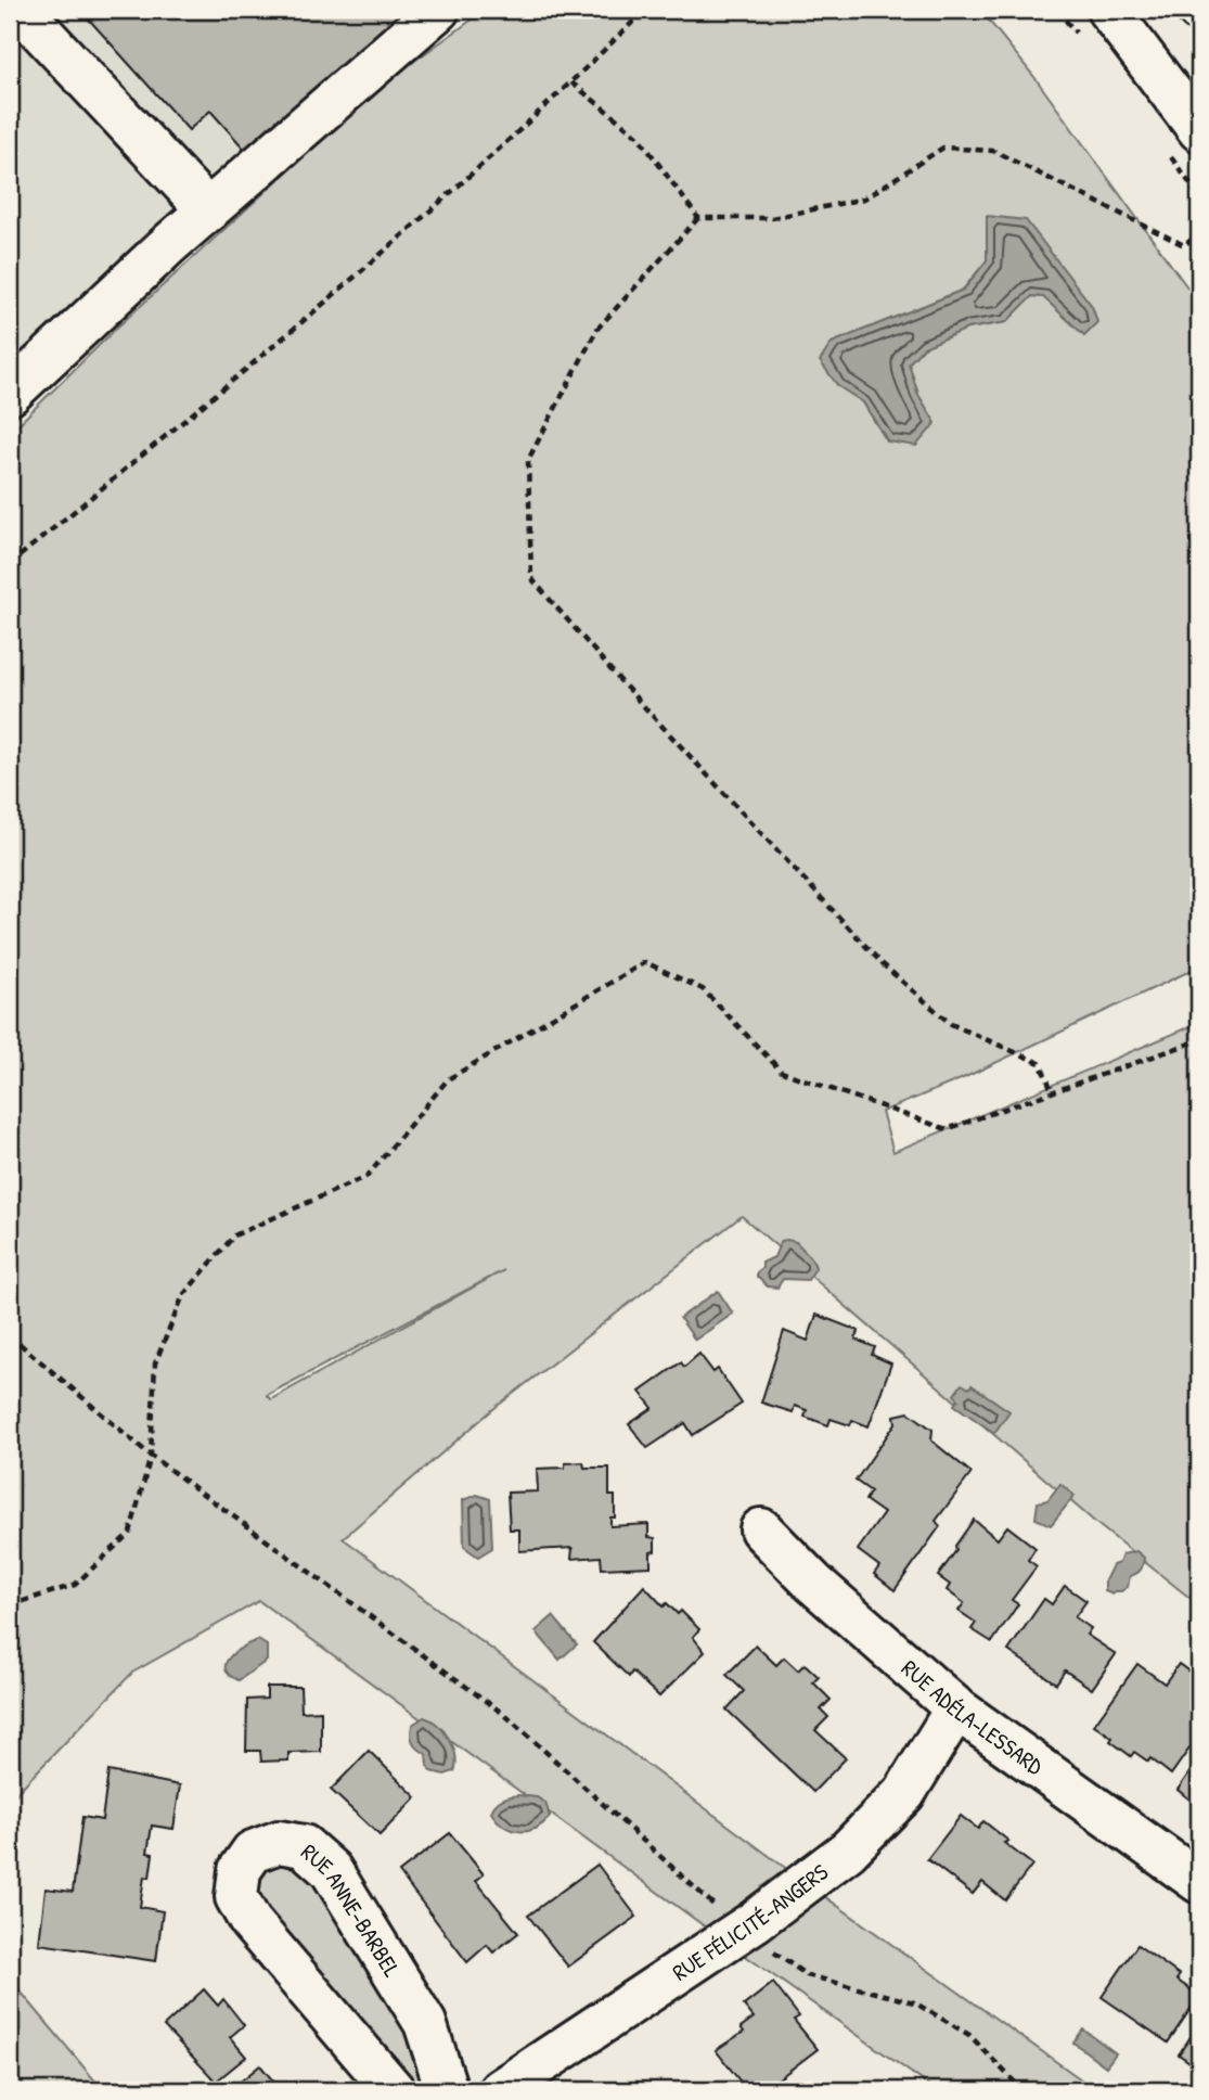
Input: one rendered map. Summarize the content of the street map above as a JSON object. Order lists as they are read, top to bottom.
{
  "streets": {
    "main road": ["RUE ADÉLA-LESSARD", "RUE ANNE-BARBEL", "RUE FÉLICITÉ-ANGERS"]
  },
  "crossings": [
    ["RUE ADÉLA-LESSARD", "RUE FÉLICITÉ-ANGERS"]
  ]
}
